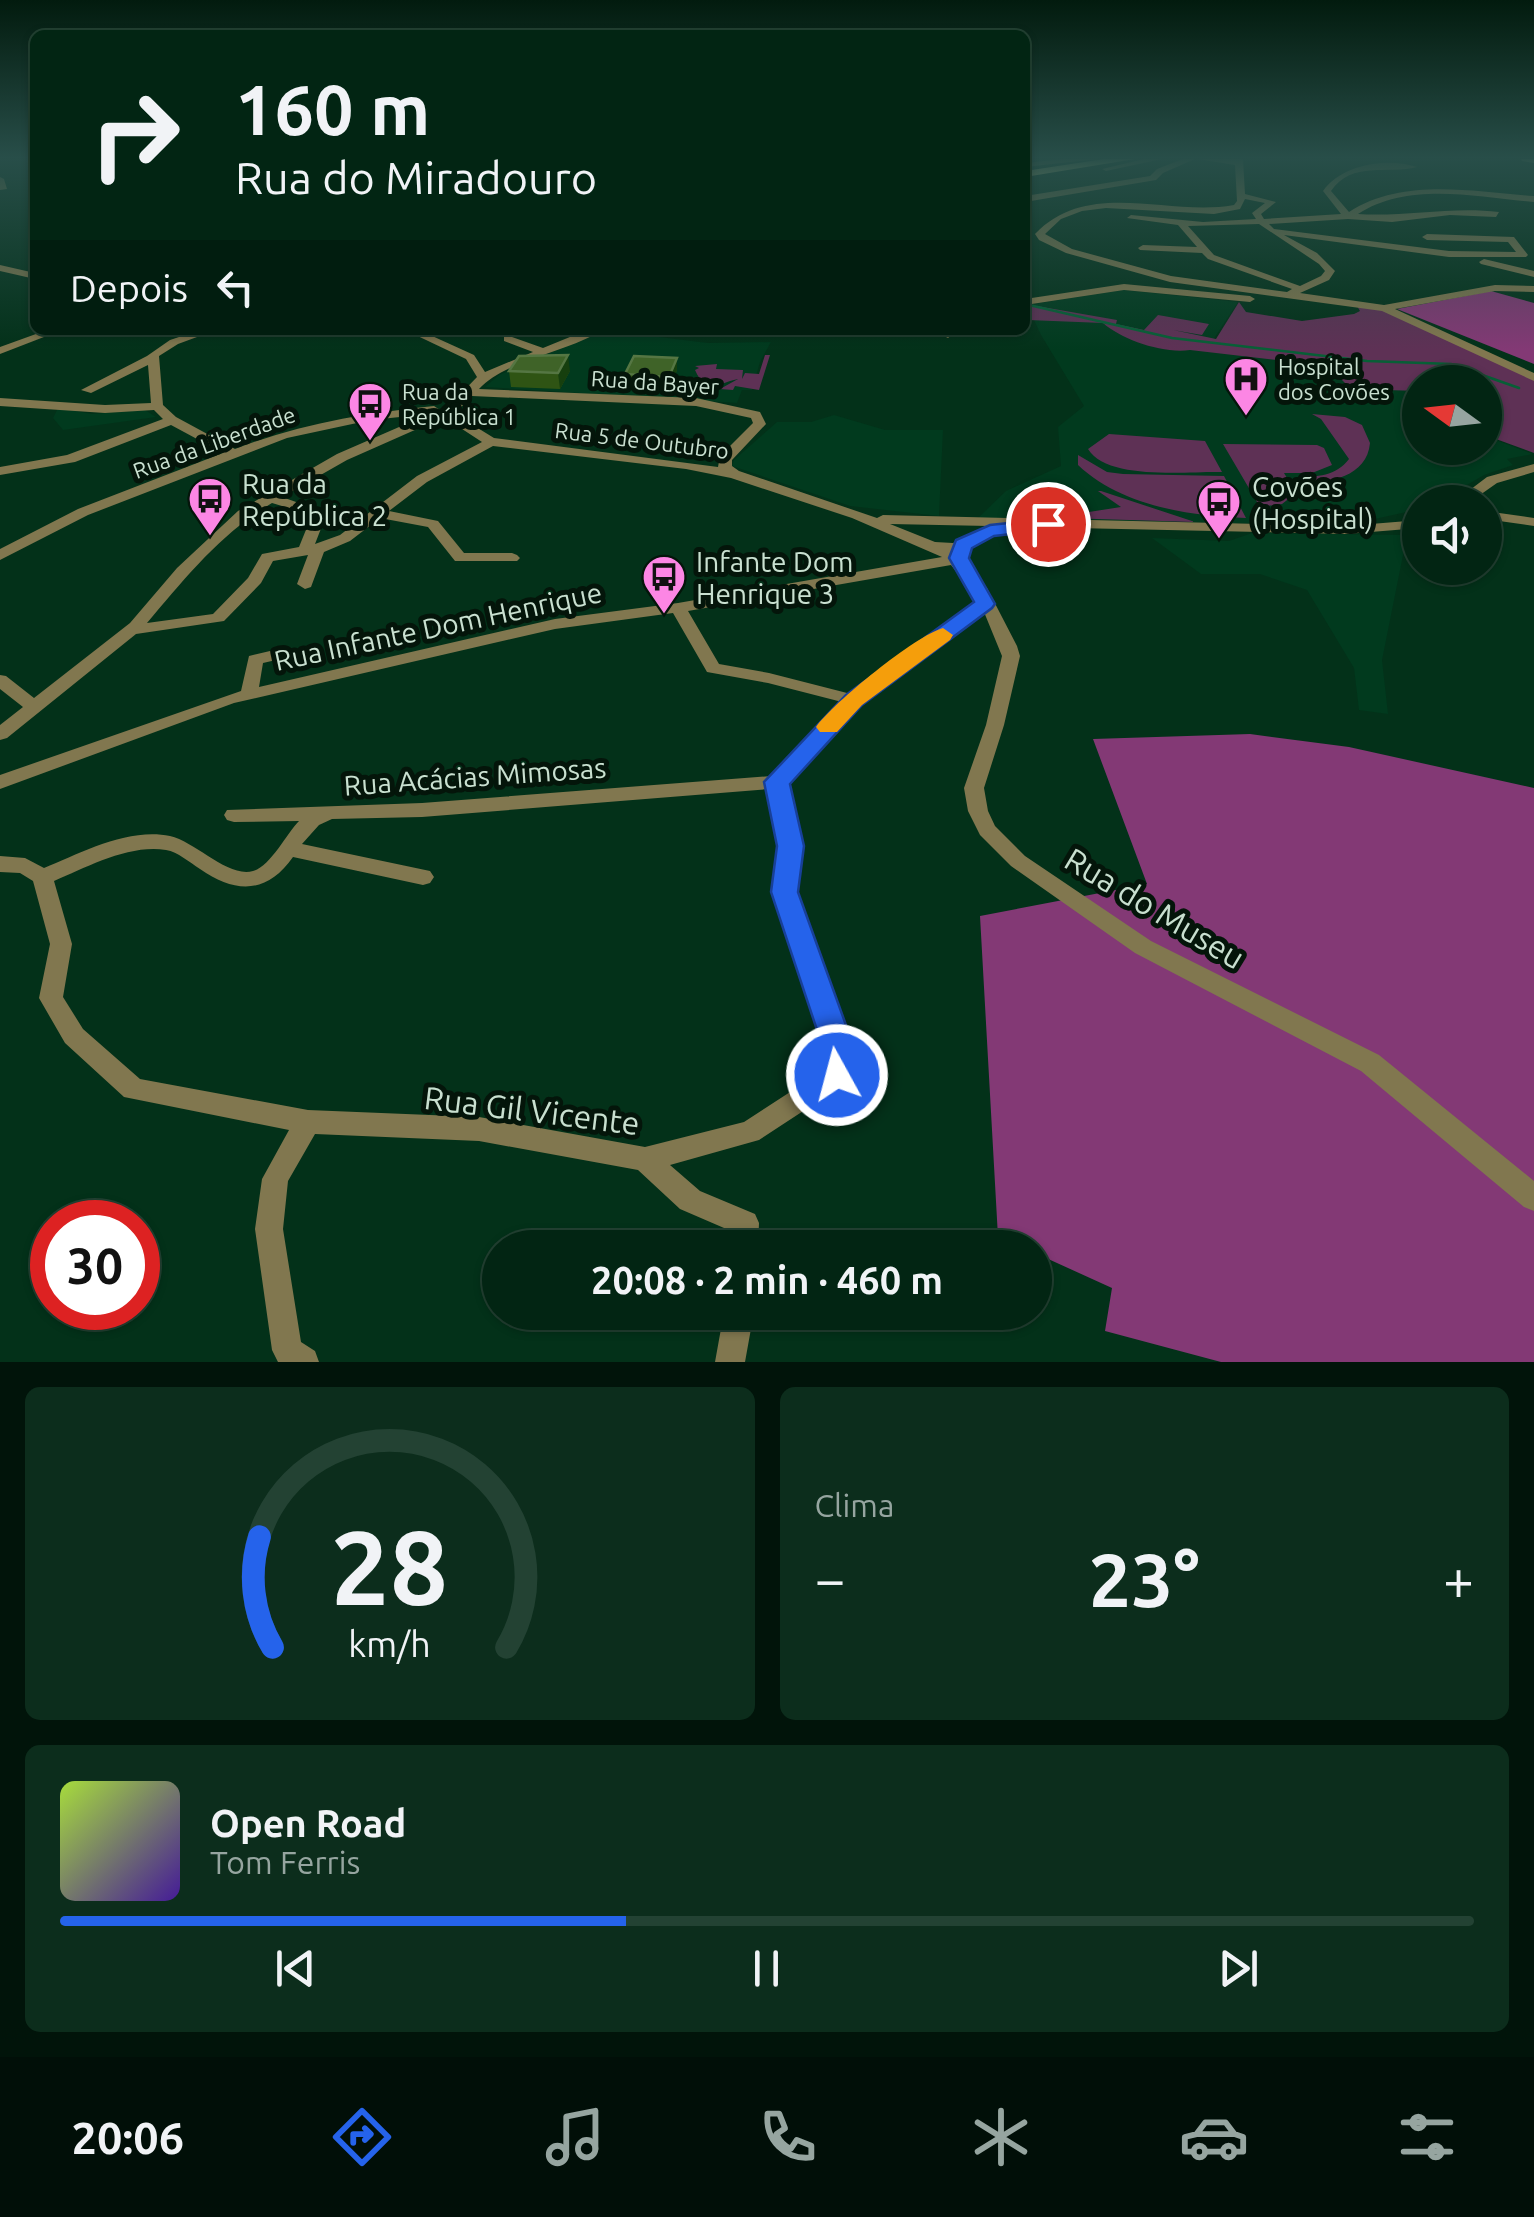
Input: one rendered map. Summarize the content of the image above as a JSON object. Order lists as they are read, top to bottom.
{
  "streets": {
    "street": [
      "Rua da Bayer",
      "Rua 5 de Outubro",
      "Rua da Liberdade",
      "Rua Infante Dom Henrique",
      "Rua Acácias Mimosas",
      "Rua do Museu",
      "Rua Gil Vicente"
    ]
  },
  "crossings": [
    ["Rua 5 de Outubro", "Rua Infante Dom Henrique"],
    ["Rua 5 de Outubro", "Rua do Museu"],
    ["Rua Infante Dom Henrique", "Rua do Museu"],
    ["Rua Acácias Mimosas", "Rua Gil Vicente"]
  ],
  "places": {
    "hospital": ["Hospital dos Covões"],
    "bus stop": [
      "Rua da República 1",
      "Rua da República 2",
      "Covões (Hospital)",
      "Infante Dom Henrique 3"
    ]
  },
  "north": "left",
  "page": {
    "turn": ["160 m", "Rua do Miradouro"],
    "then": "Depois",
    "limit": "30",
    "trip": "20:08 · 2 min · 460 m",
    "tile": "Clima",
    "heat": ["−", "23°", "+"],
    "song": ["Open Road", "Tom Ferris"],
    "tabs": "20:06",
    "gauge": ["28", "km/h"]
  }
}
